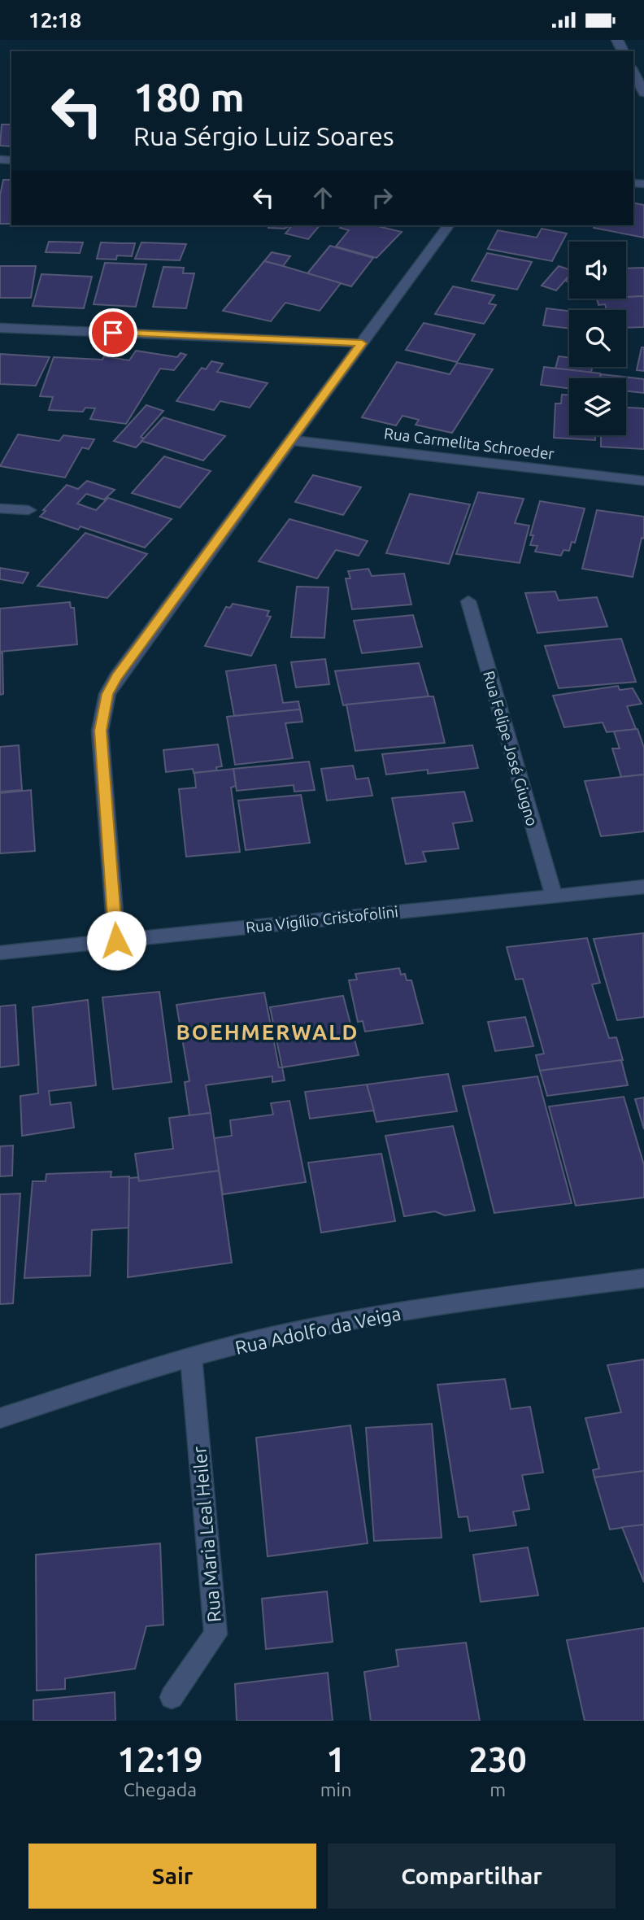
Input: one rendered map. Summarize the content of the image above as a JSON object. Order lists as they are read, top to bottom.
{
  "streets": {
    "street": [
      "Rua Carmelita Schroeder",
      "Rua Felipe José Giugno",
      "Rua Vigílio Cristofolini",
      "Rua Adolfo da Veiga",
      "Rua Maria Leal Heiler"
    ]
  },
  "crossings": [
    ["Rua Felipe José Giugno", "Rua Vigílio Cristofolini"],
    ["Rua Adolfo da Veiga", "Rua Maria Leal Heiler"]
  ],
  "districts": ["BOEHMERWALD"],
  "page": {
    "status": "12:18",
    "turn": ["180 m", "Rua Sérgio Luiz Soares"],
    "eta": [
      "12:19",
      "Chegada",
      "1",
      "min",
      "230",
      "m"
    ],
    "buttons": ["Sair", "Compartilhar"]
  }
}
